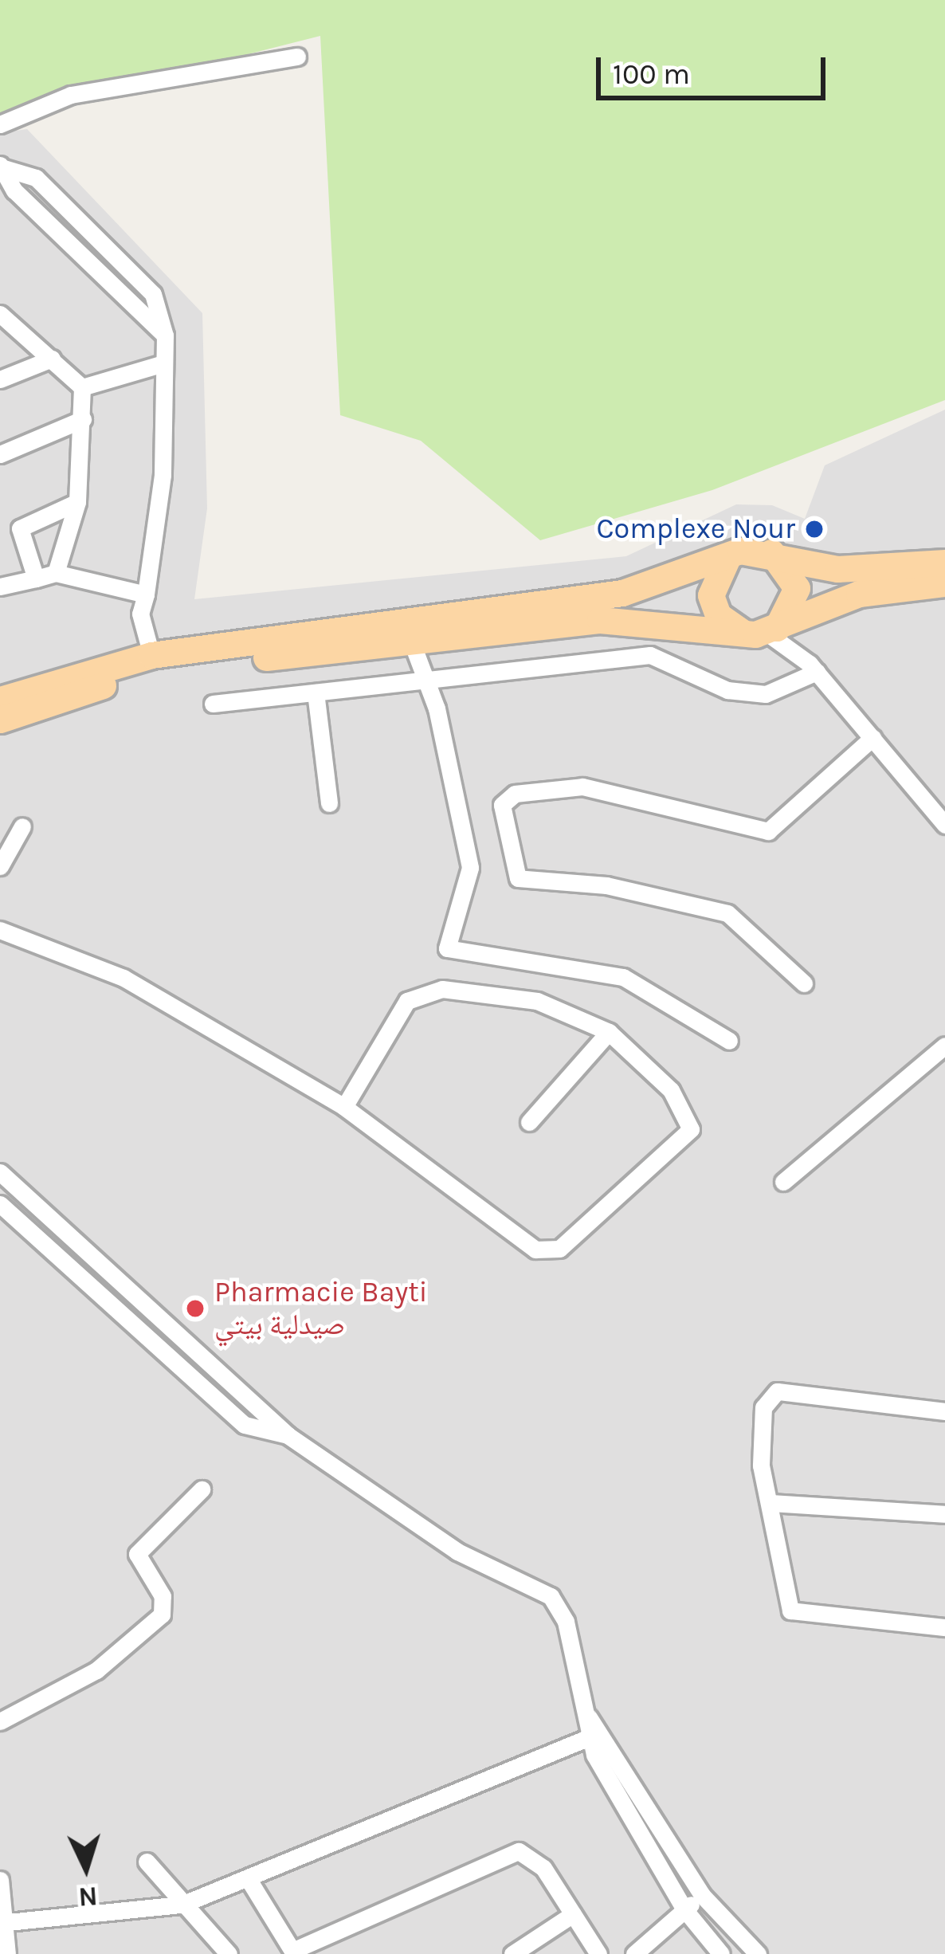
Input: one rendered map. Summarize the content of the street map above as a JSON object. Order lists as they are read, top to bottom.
{
  "places": ["Complexe Nour", "Pharmacie Bayti صيدلية بيتي"],
  "scale_bar": "100 m",
  "north": "bottom"
}
